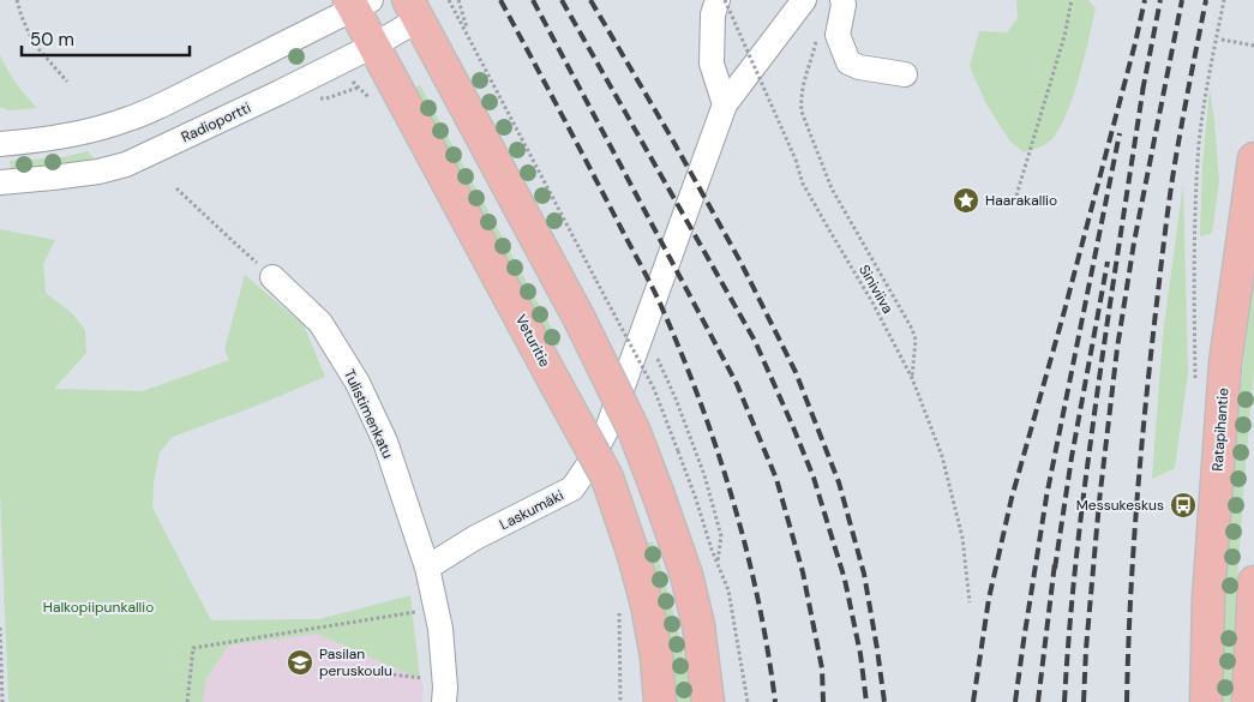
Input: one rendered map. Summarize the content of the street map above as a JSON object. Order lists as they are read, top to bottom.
{
  "streets": {
    "main road": ["Veturitie", "Ratapihantie"],
    "street": ["Radioportti", "Tulistimenkatu", "Laskumäki"],
    "path": ["Siniviiva"]
  },
  "crossings": [
    ["Radioportti", "Veturitie"],
    ["Tulistimenkatu", "Laskumäki"]
  ],
  "parks": ["Halkopiipunkallio"],
  "places": {
    "place": ["Haarakallio"],
    "bus stop": ["Messukeskus"],
    "school or university": ["Pasilan peruskoulu"]
  },
  "scale_bar": "50 m"
}
